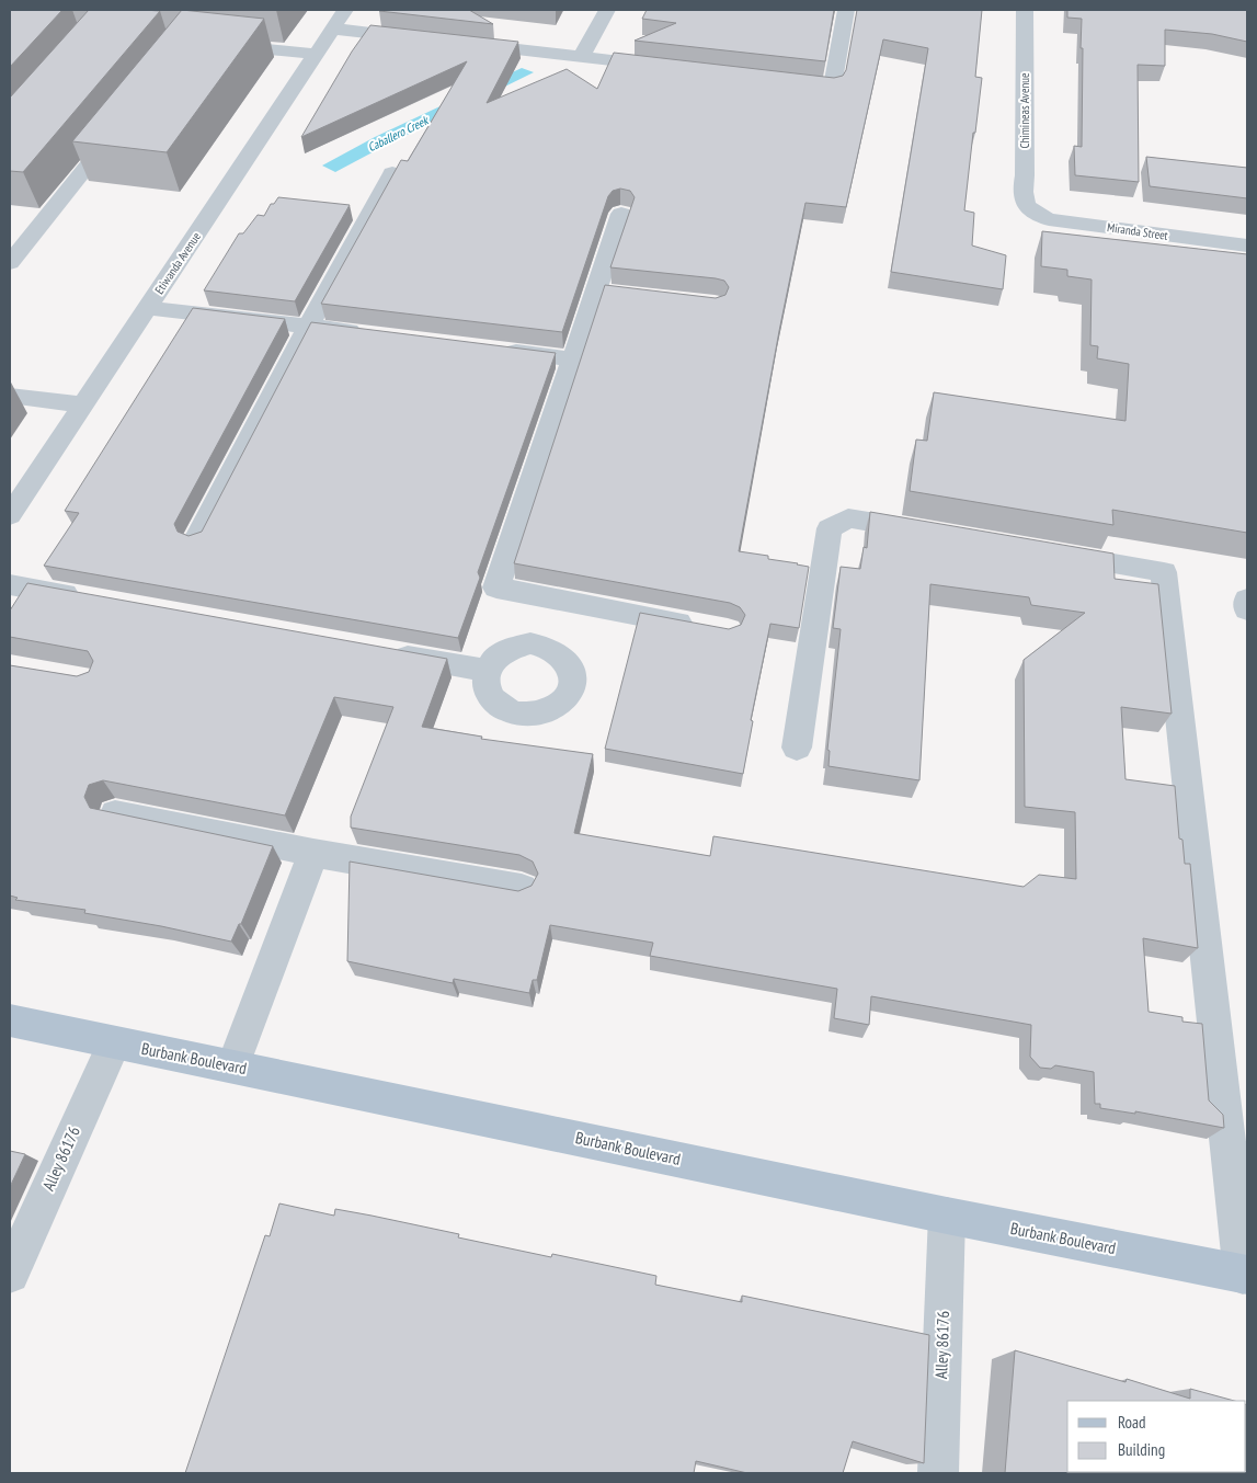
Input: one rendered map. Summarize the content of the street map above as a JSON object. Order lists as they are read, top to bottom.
{
  "streets": {
    "main road": ["Burbank Boulevard"],
    "street": [
      "Chimineas Avenue",
      "Miranda Street",
      "Etiwanda Avenue",
      "Alley 86176"
    ]
  },
  "crossings": [
    ["Chimineas Avenue", "Miranda Street"],
    ["Burbank Boulevard", "Alley 86176"]
  ],
  "water": ["Caballero Creek"],
  "legend": ["Road", "Building"]
}
